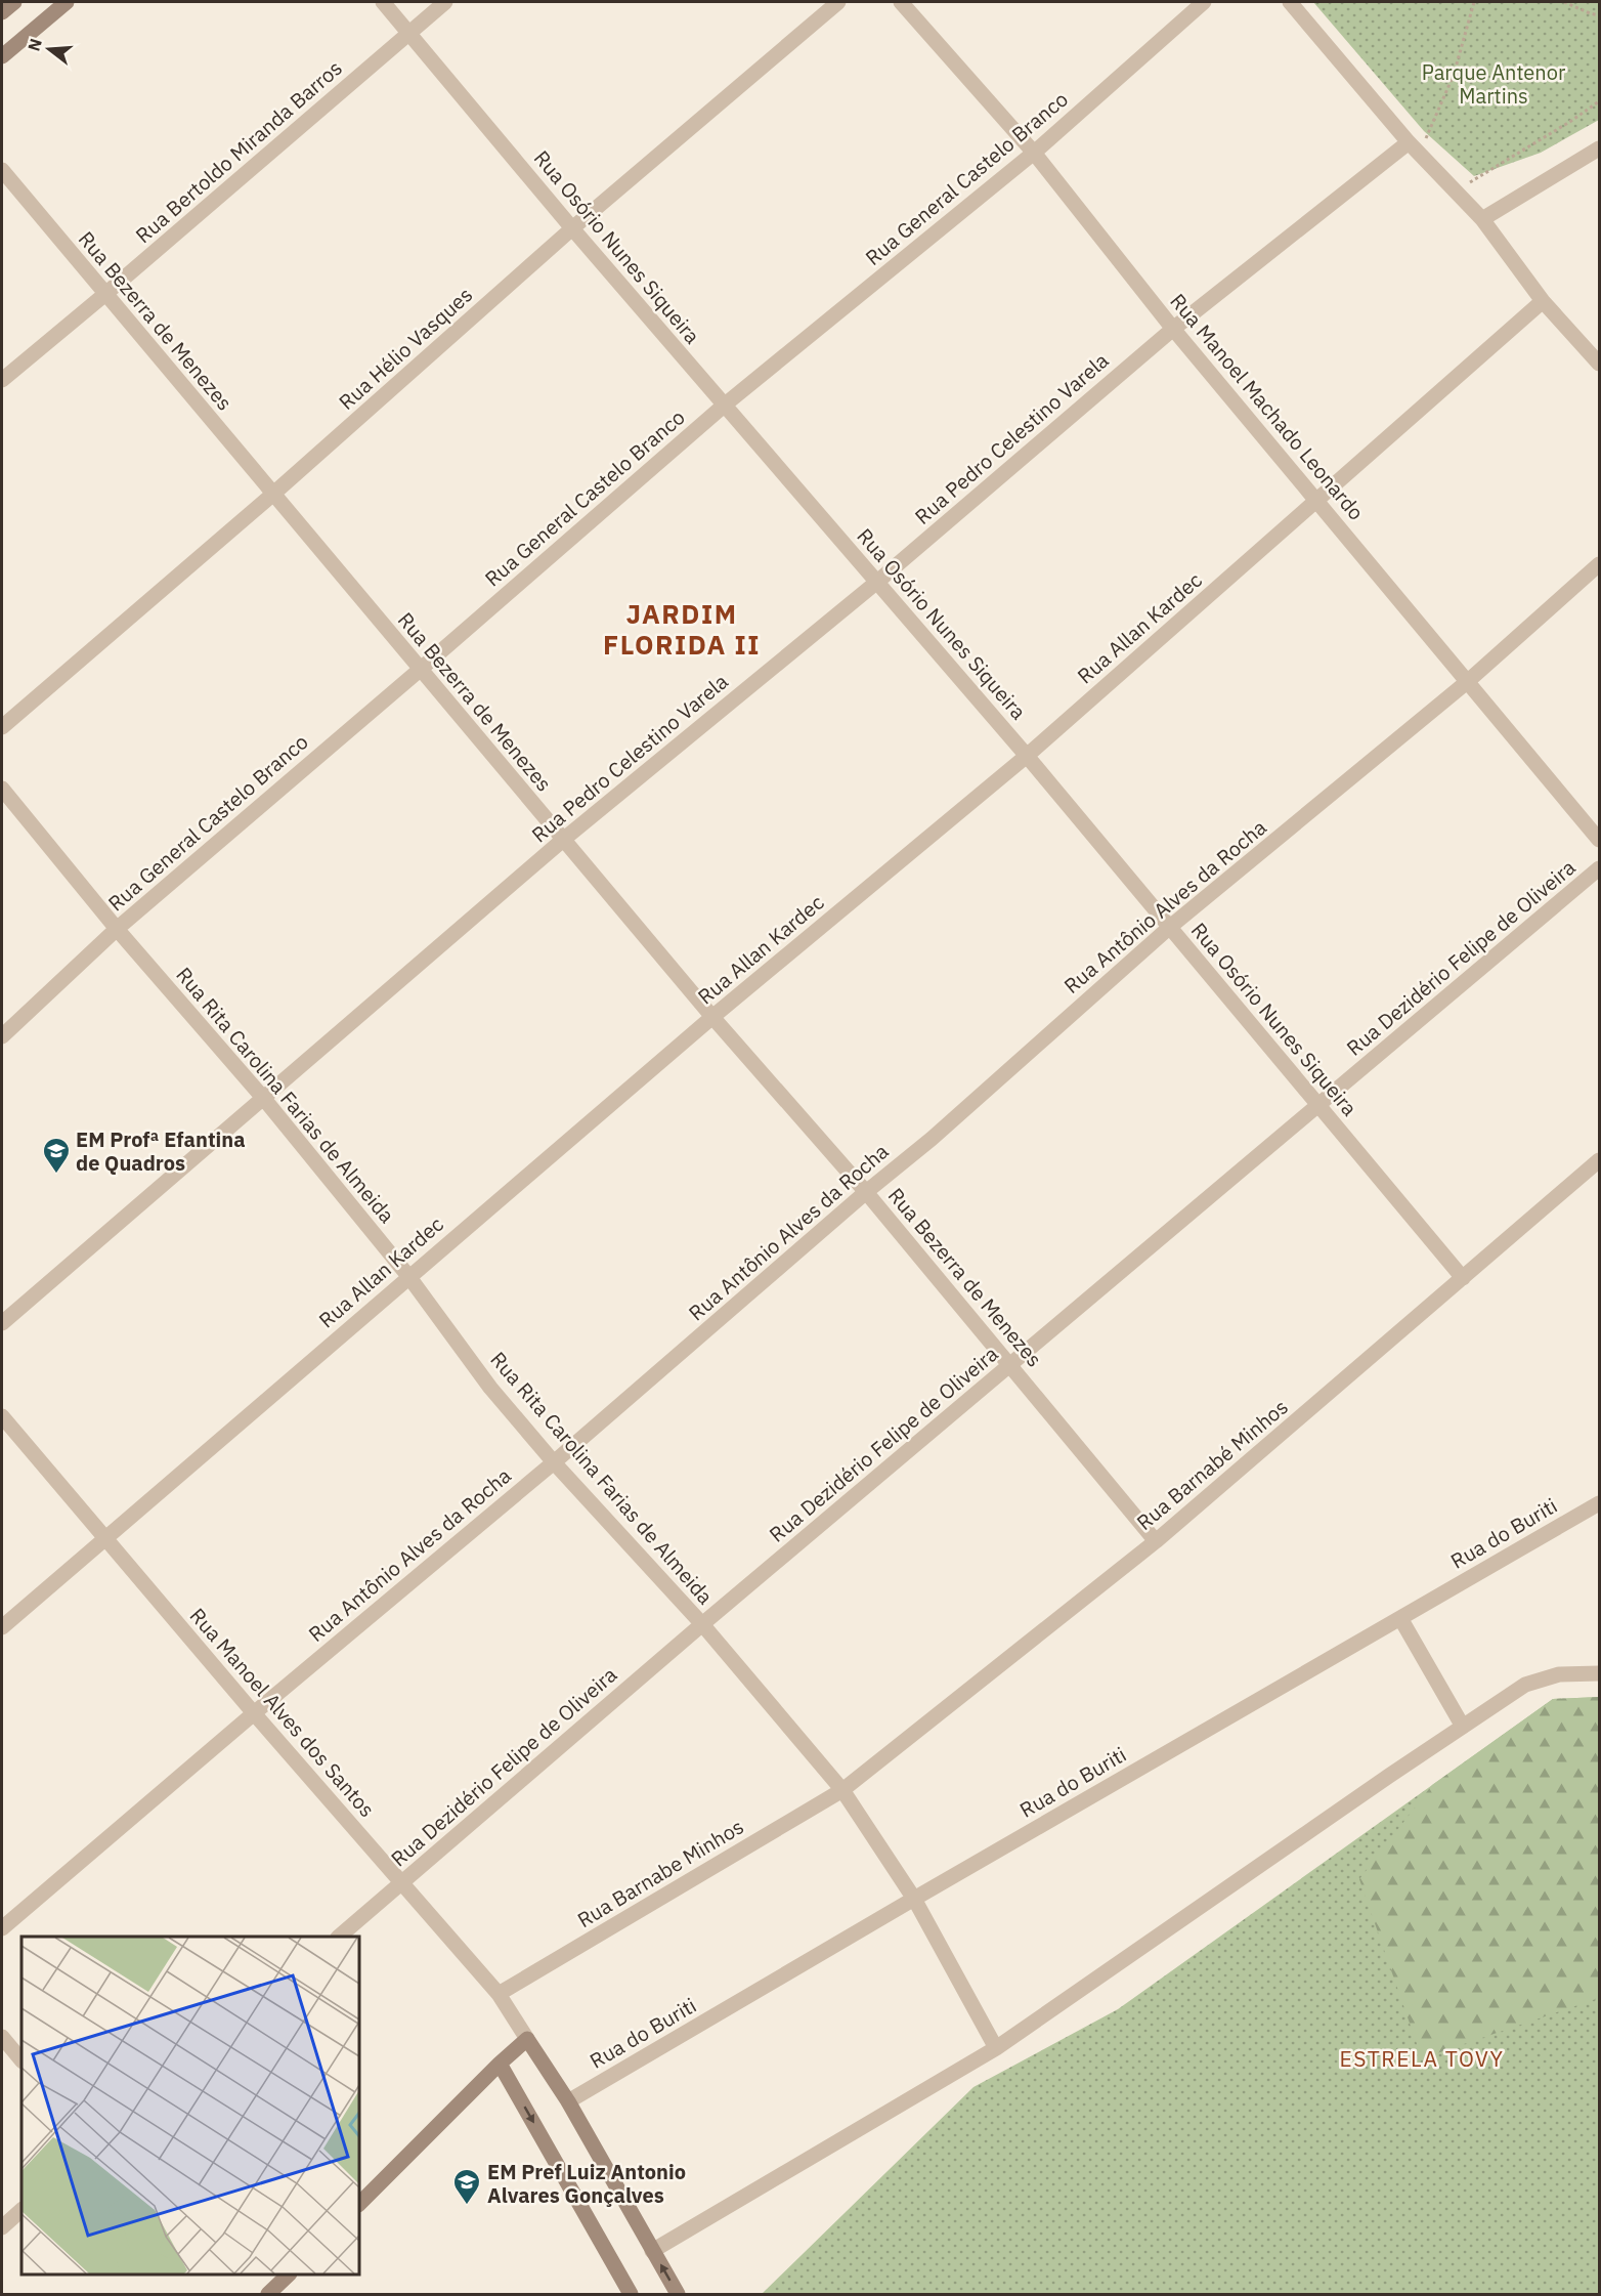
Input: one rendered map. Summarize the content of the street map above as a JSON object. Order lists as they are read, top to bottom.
{
  "streets": {
    "street": [
      "Rua Bertoldo Miranda Barros",
      "Rua General Castelo Branco",
      "Rua Osório Nunes Siqueira",
      "Rua Bezerra de Menezes",
      "Rua Hélio Vasques",
      "Rua Manoel Machado Leonardo",
      "Rua Pedro Celestino Varela",
      "Rua Allan Kardec",
      "Rua Antônio Alves da Rocha",
      "Rua Dezidério Felipe de Oliveira",
      "Rua Rita Carolina Farias de Almeida",
      "Rua Barnabé Minhos",
      "Rua do Buriti",
      "Rua Manoel Alves dos Santos",
      "Rua Barnabe Minhos"
    ]
  },
  "crossings": [
    ["Rua Bertoldo Miranda Barros", "Rua Osório Nunes Siqueira"],
    ["Rua Bertoldo Miranda Barros", "Rua Bezerra de Menezes"],
    ["Rua General Castelo Branco", "Rua Osório Nunes Siqueira"],
    ["Rua General Castelo Branco", "Rua Bezerra de Menezes"],
    ["Rua General Castelo Branco", "Rua Manoel Machado Leonardo"],
    ["Rua General Castelo Branco", "Rua Rita Carolina Farias de Almeida"],
    ["Rua Osório Nunes Siqueira", "Rua Hélio Vasques"],
    ["Rua Osório Nunes Siqueira", "Rua Pedro Celestino Varela"],
    ["Rua Osório Nunes Siqueira", "Rua Allan Kardec"],
    ["Rua Osório Nunes Siqueira", "Rua Antônio Alves da Rocha"],
    ["Rua Osório Nunes Siqueira", "Rua Dezidério Felipe de Oliveira"],
    ["Rua Osório Nunes Siqueira", "Rua Barnabé Minhos"],
    ["Rua Bezerra de Menezes", "Rua Hélio Vasques"],
    ["Rua Bezerra de Menezes", "Rua Pedro Celestino Varela"],
    ["Rua Bezerra de Menezes", "Rua Allan Kardec"],
    ["Rua Bezerra de Menezes", "Rua Antônio Alves da Rocha"],
    ["Rua Bezerra de Menezes", "Rua Dezidério Felipe de Oliveira"],
    ["Rua Bezerra de Menezes", "Rua Barnabé Minhos"],
    ["Rua Manoel Machado Leonardo", "Rua Pedro Celestino Varela"],
    ["Rua Manoel Machado Leonardo", "Rua Allan Kardec"],
    ["Rua Manoel Machado Leonardo", "Rua Antônio Alves da Rocha"],
    ["Rua Pedro Celestino Varela", "Rua Rita Carolina Farias de Almeida"],
    ["Rua Allan Kardec", "Rua Rita Carolina Farias de Almeida"],
    ["Rua Allan Kardec", "Rua Manoel Alves dos Santos"],
    ["Rua Antônio Alves da Rocha", "Rua Rita Carolina Farias de Almeida"],
    ["Rua Antônio Alves da Rocha", "Rua Manoel Alves dos Santos"],
    ["Rua Dezidério Felipe de Oliveira", "Rua Rita Carolina Farias de Almeida"],
    ["Rua Dezidério Felipe de Oliveira", "Rua Manoel Alves dos Santos"],
    ["Rua Rita Carolina Farias de Almeida", "Rua Barnabé Minhos"],
    ["Rua Rita Carolina Farias de Almeida", "Rua do Buriti"],
    ["Rua Rita Carolina Farias de Almeida", "Rua Barnabe Minhos"],
    ["Rua Barnabé Minhos", "Rua Barnabe Minhos"],
    ["Rua Manoel Alves dos Santos", "Rua Barnabe Minhos"]
  ],
  "districts": ["JARDIM FLORIDA II", "ESTRELA TOVY"],
  "parks": ["Parque Antenor Martins"],
  "places": {
    "school or university": ["EM Profª Efantina de Quadros", "EM Pref Luiz Antonio Alvares Gonçalves"]
  },
  "north": "left"
}
